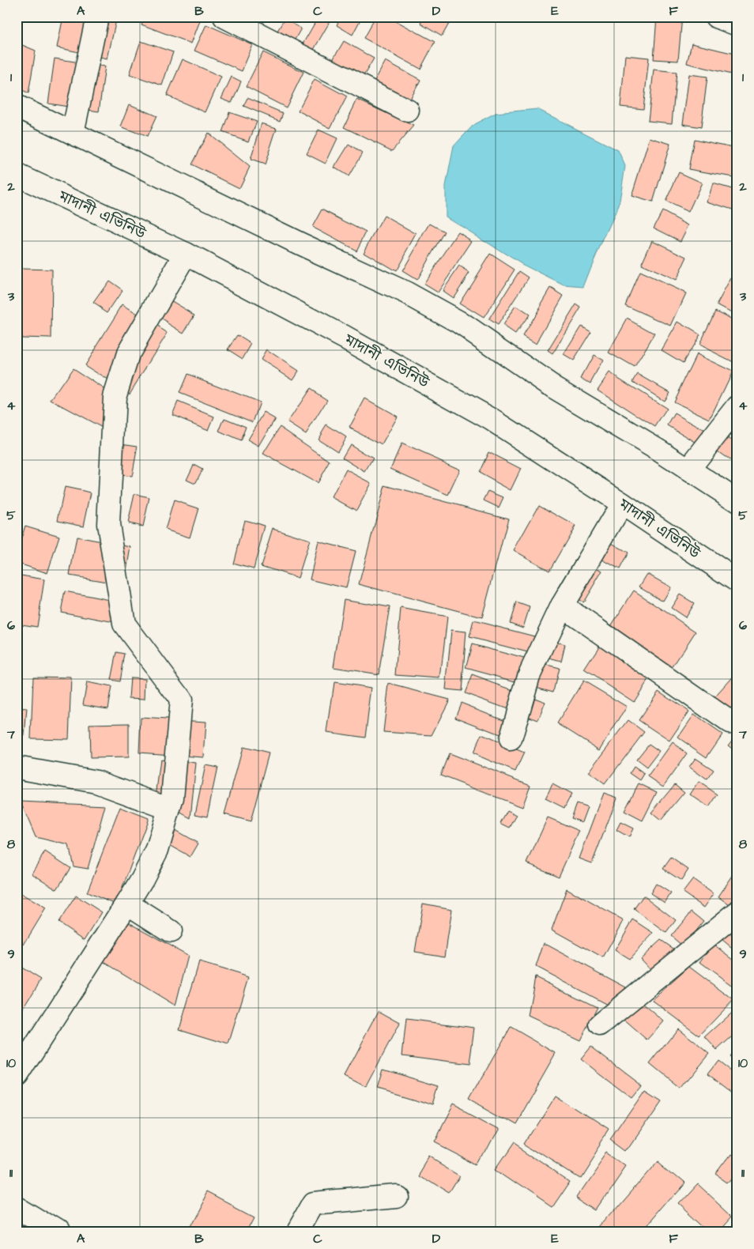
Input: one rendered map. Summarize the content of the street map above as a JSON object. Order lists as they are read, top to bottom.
{
  "streets": {
    "street": ["মাদানী এভিনিউ"]
  },
  "grid": {
    "columns": [
      "A",
      "B",
      "C",
      "D",
      "E",
      "F"
    ],
    "rows": [
      "1",
      "2",
      "3",
      "4",
      "5",
      "6",
      "7",
      "8",
      "9",
      "10",
      "11"
    ]
  }
}
